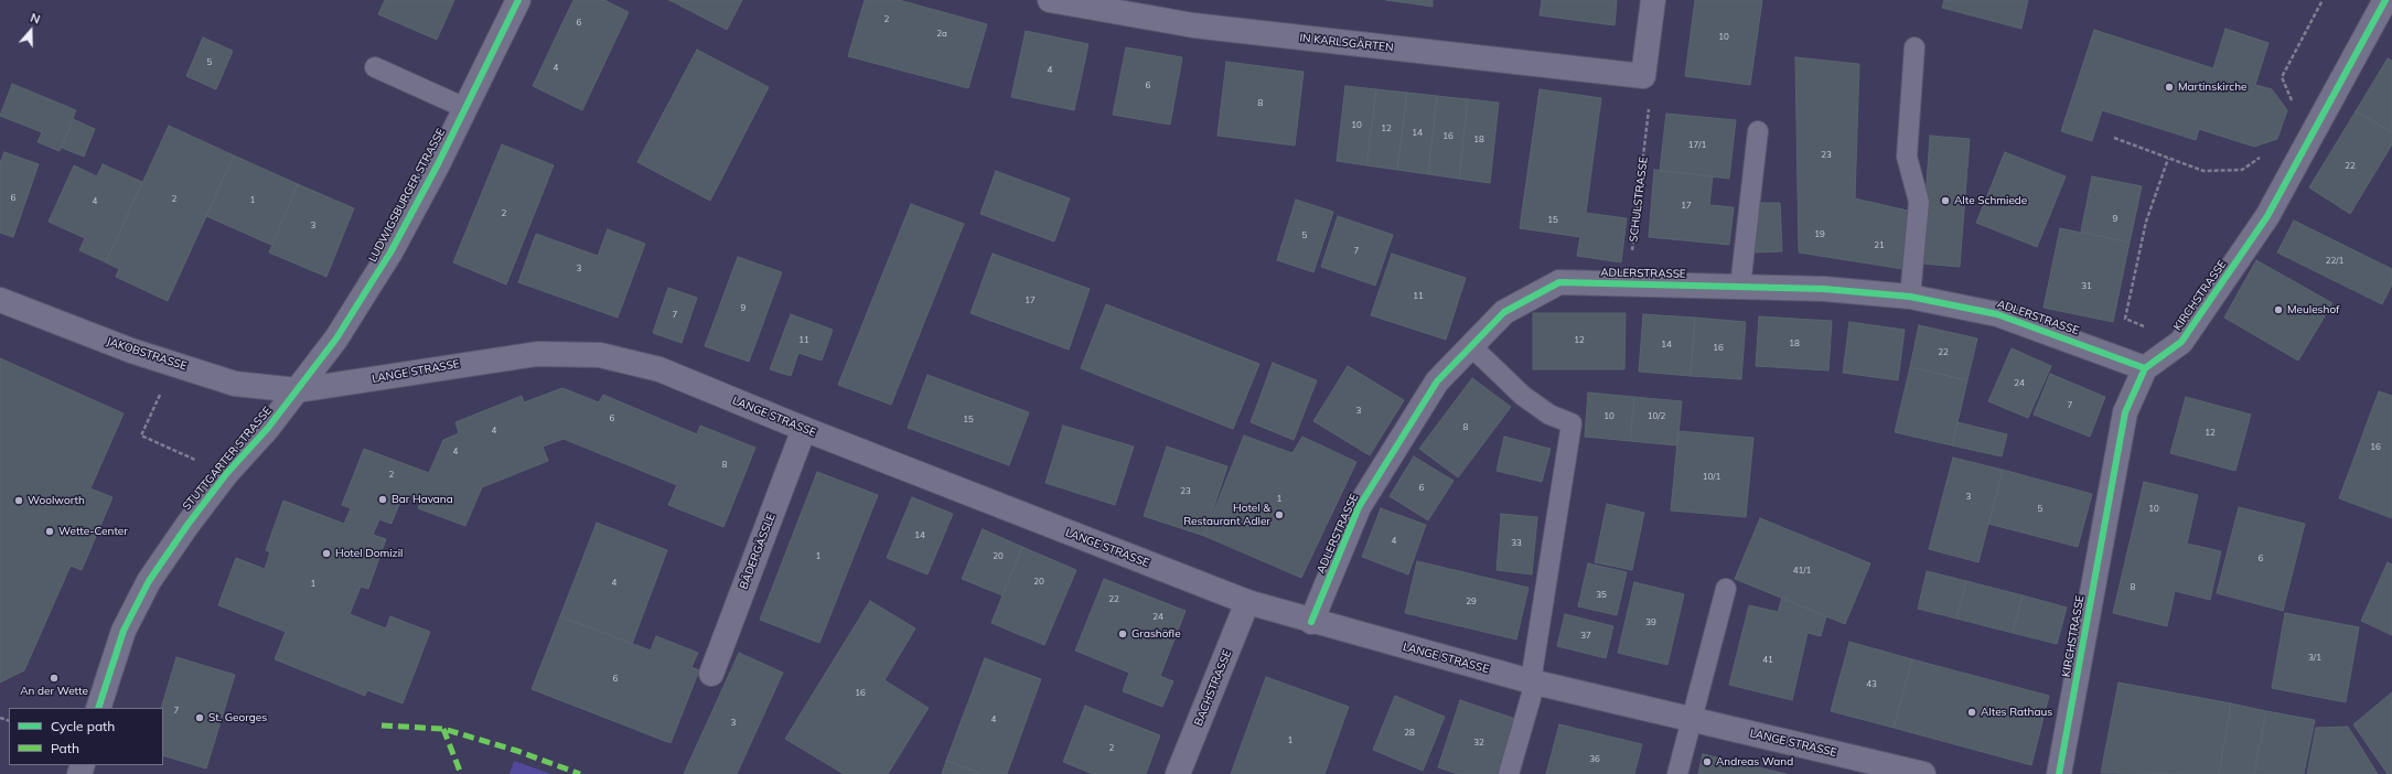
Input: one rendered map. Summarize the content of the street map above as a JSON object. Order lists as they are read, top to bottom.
{
  "streets": {
    "street": [
      "IN KARLSGÄRTEN",
      "LUDWIGSBURGER STRASSE",
      "ADLERSTRASSE",
      "KIRCHSTRASSE",
      "JAKOBSTRASSE",
      "LANGE STRASSE",
      "STUTTGARTER STRASSE",
      "BÄDERGÄSSLE",
      "BACHSTRASSE"
    ],
    "path": ["SCHULSTRASSE"]
  },
  "crossings": [
    ["LUDWIGSBURGER STRASSE", "JAKOBSTRASSE"],
    ["LUDWIGSBURGER STRASSE", "LANGE STRASSE"],
    ["LUDWIGSBURGER STRASSE", "STUTTGARTER STRASSE"],
    ["SCHULSTRASSE", "ADLERSTRASSE"],
    ["ADLERSTRASSE", "KIRCHSTRASSE"],
    ["ADLERSTRASSE", "LANGE STRASSE"],
    ["JAKOBSTRASSE", "LANGE STRASSE"],
    ["JAKOBSTRASSE", "STUTTGARTER STRASSE"],
    ["LANGE STRASSE", "STUTTGARTER STRASSE"],
    ["LANGE STRASSE", "BÄDERGÄSSLE"],
    ["LANGE STRASSE", "BACHSTRASSE"]
  ],
  "places": [
    "Martinskirche",
    "Alte Schmiede",
    "Meuleshof",
    "Bar Havana",
    "Woolworth",
    "Hotel & Restaurant Adler",
    "Wette-Center",
    "Hotel Domizil",
    "Grashöfle",
    "An der Wette",
    "Altes Rathaus",
    "St. Georges",
    "Andreas Wand"
  ],
  "house_numbers": [
    "2",
    "6",
    "2a",
    "10",
    "5",
    "4",
    "4",
    "6",
    "8",
    "10",
    "12",
    "14",
    "16",
    "18",
    "17/1",
    "23",
    "22",
    "6",
    "2",
    "1",
    "4",
    "17",
    "2",
    "9",
    "15",
    "3",
    "19",
    "5",
    "21",
    "7",
    "22/1",
    "3",
    "31",
    "11",
    "17",
    "9",
    "7",
    "11",
    "12",
    "18",
    "14",
    "16",
    "22",
    "24",
    "7",
    "3",
    "10",
    "10/2",
    "6",
    "15",
    "8",
    "4",
    "12",
    "16",
    "4",
    "8",
    "2",
    "10/1",
    "6",
    "23",
    "3",
    "1",
    "5",
    "10",
    "14",
    "4",
    "33",
    "1",
    "20",
    "6",
    "41/1",
    "20",
    "4",
    "1",
    "8",
    "35",
    "22",
    "29",
    "24",
    "39",
    "37",
    "3/1",
    "41",
    "6",
    "43",
    "16",
    "7",
    "4",
    "3",
    "28",
    "1",
    "32",
    "2",
    "36"
  ],
  "legend": ["Cycle path", "Path"],
  "north": "top"
}
